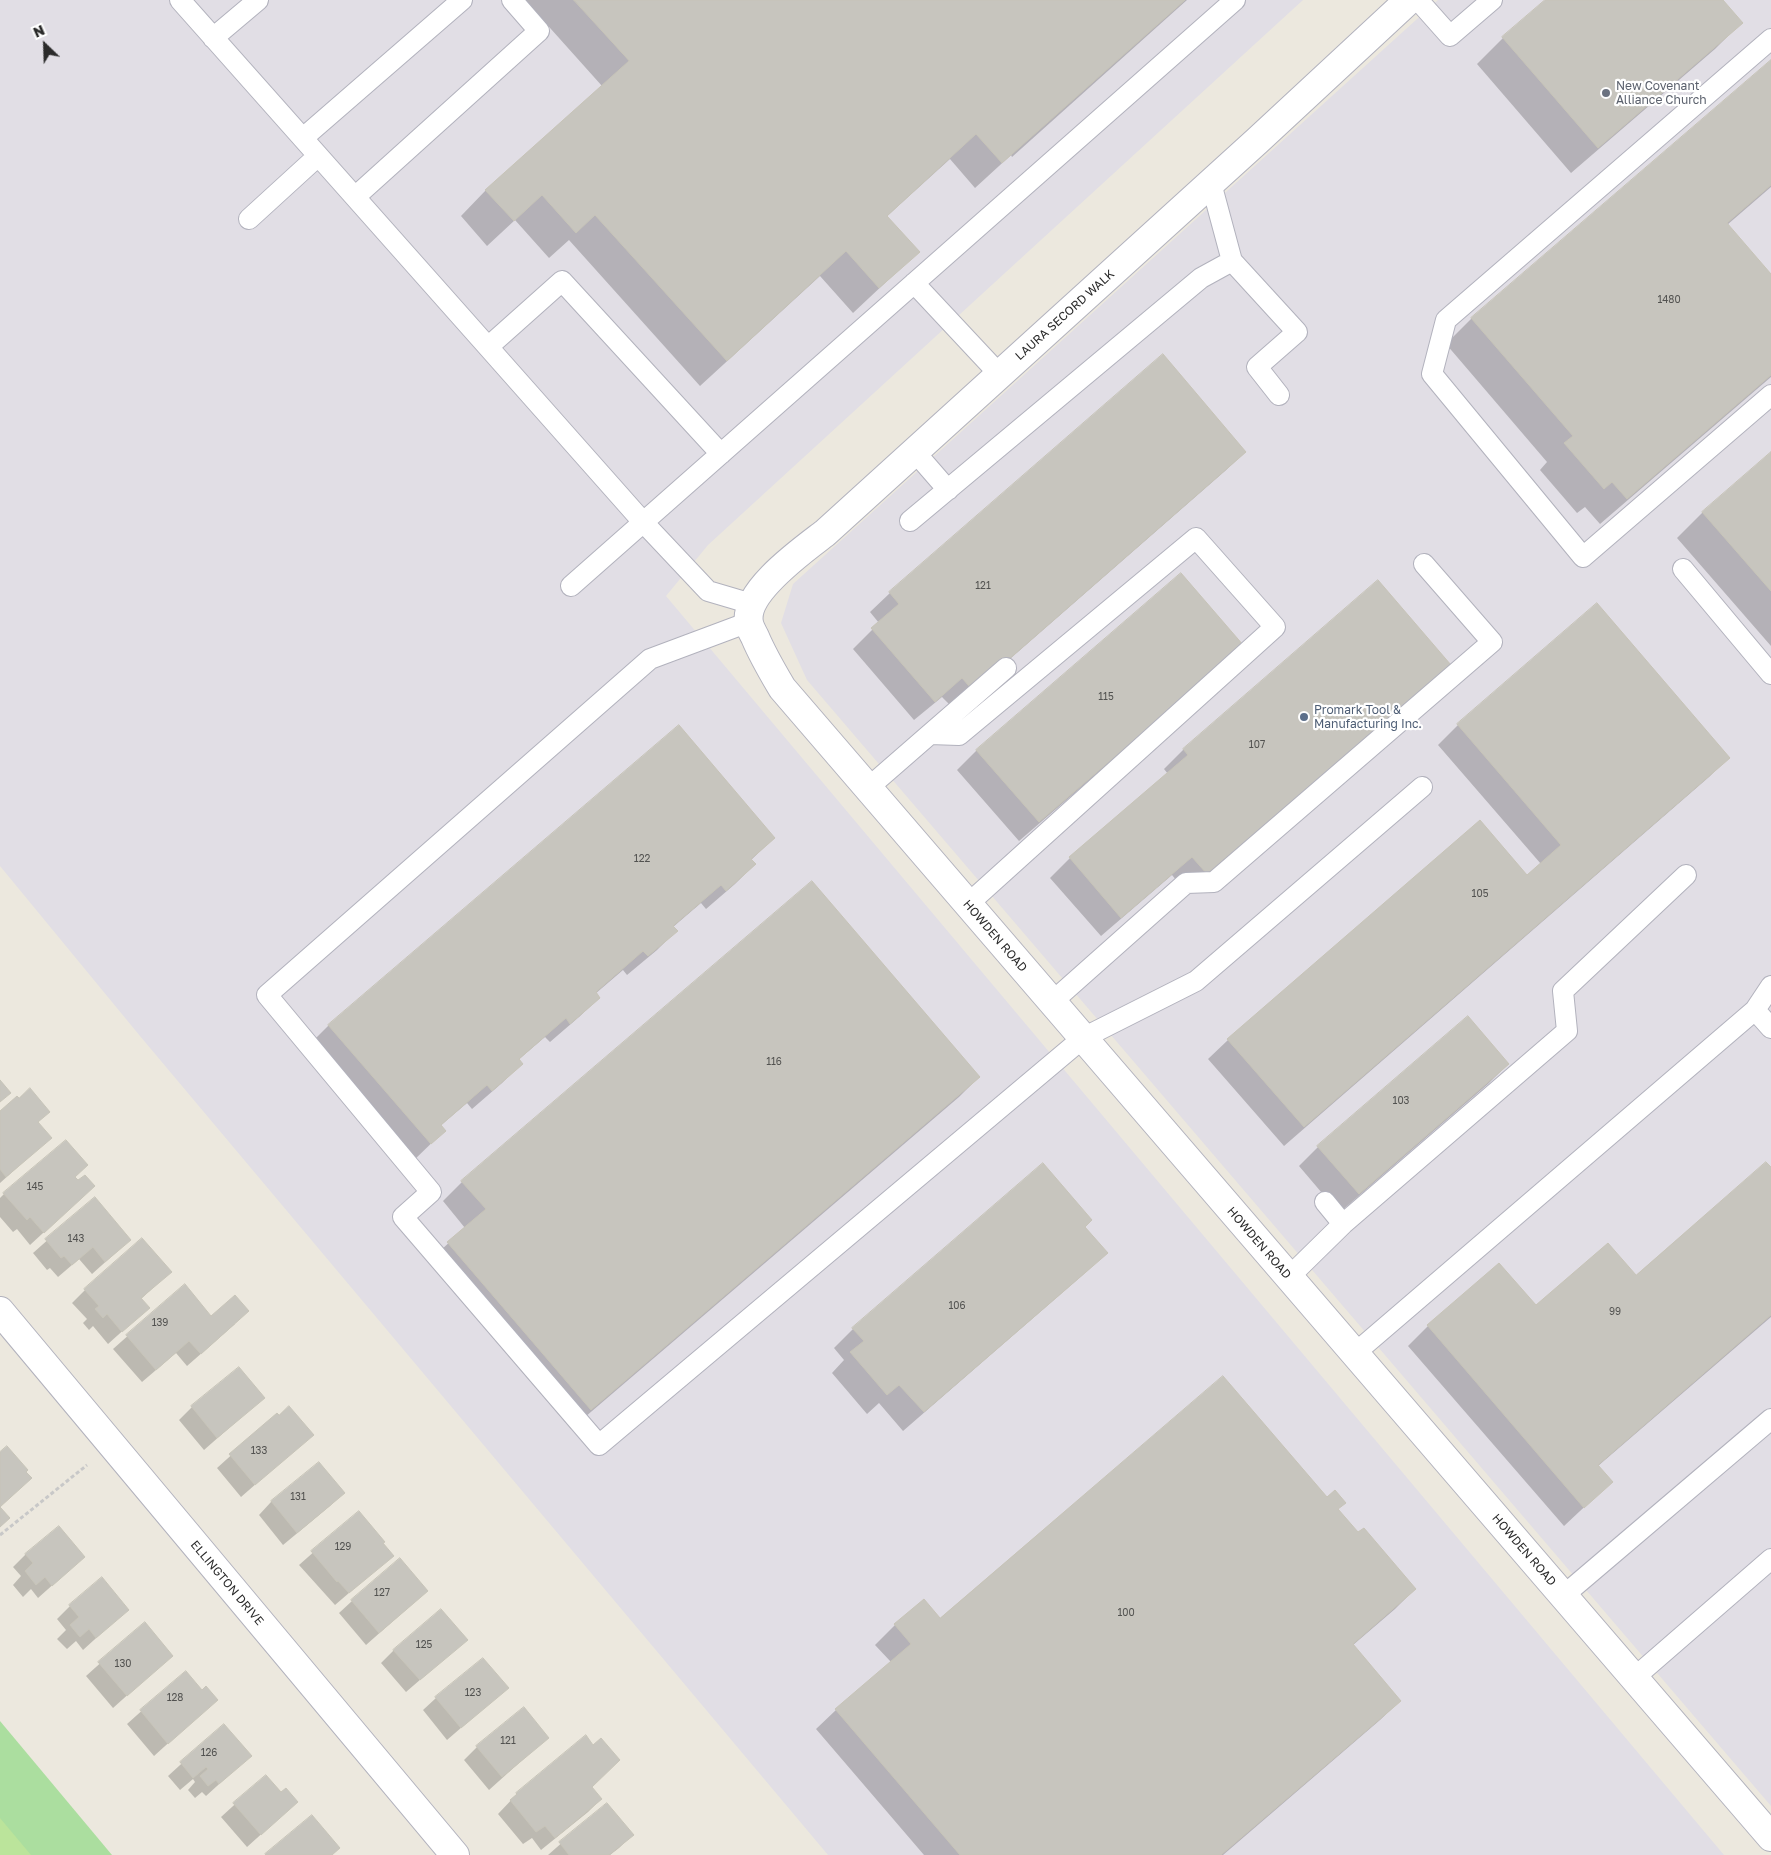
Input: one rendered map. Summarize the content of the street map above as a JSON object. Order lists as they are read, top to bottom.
{
  "streets": {
    "street": ["LAURA SECORD WALK", "HOWDEN ROAD", "ELLINGTON DRIVE"]
  },
  "crossings": [
    ["LAURA SECORD WALK", "HOWDEN ROAD"]
  ],
  "places": ["New Covenant Alliance Church", "Promark Tool & Manufacturing Inc."],
  "house_numbers": [
    "1480",
    "121",
    "115",
    "107",
    "122",
    "105",
    "116",
    "103",
    "145",
    "143",
    "106",
    "99",
    "139",
    "133",
    "131",
    "129",
    "127",
    "100",
    "125",
    "130",
    "123",
    "128",
    "121",
    "126"
  ],
  "north": "top left"
}
